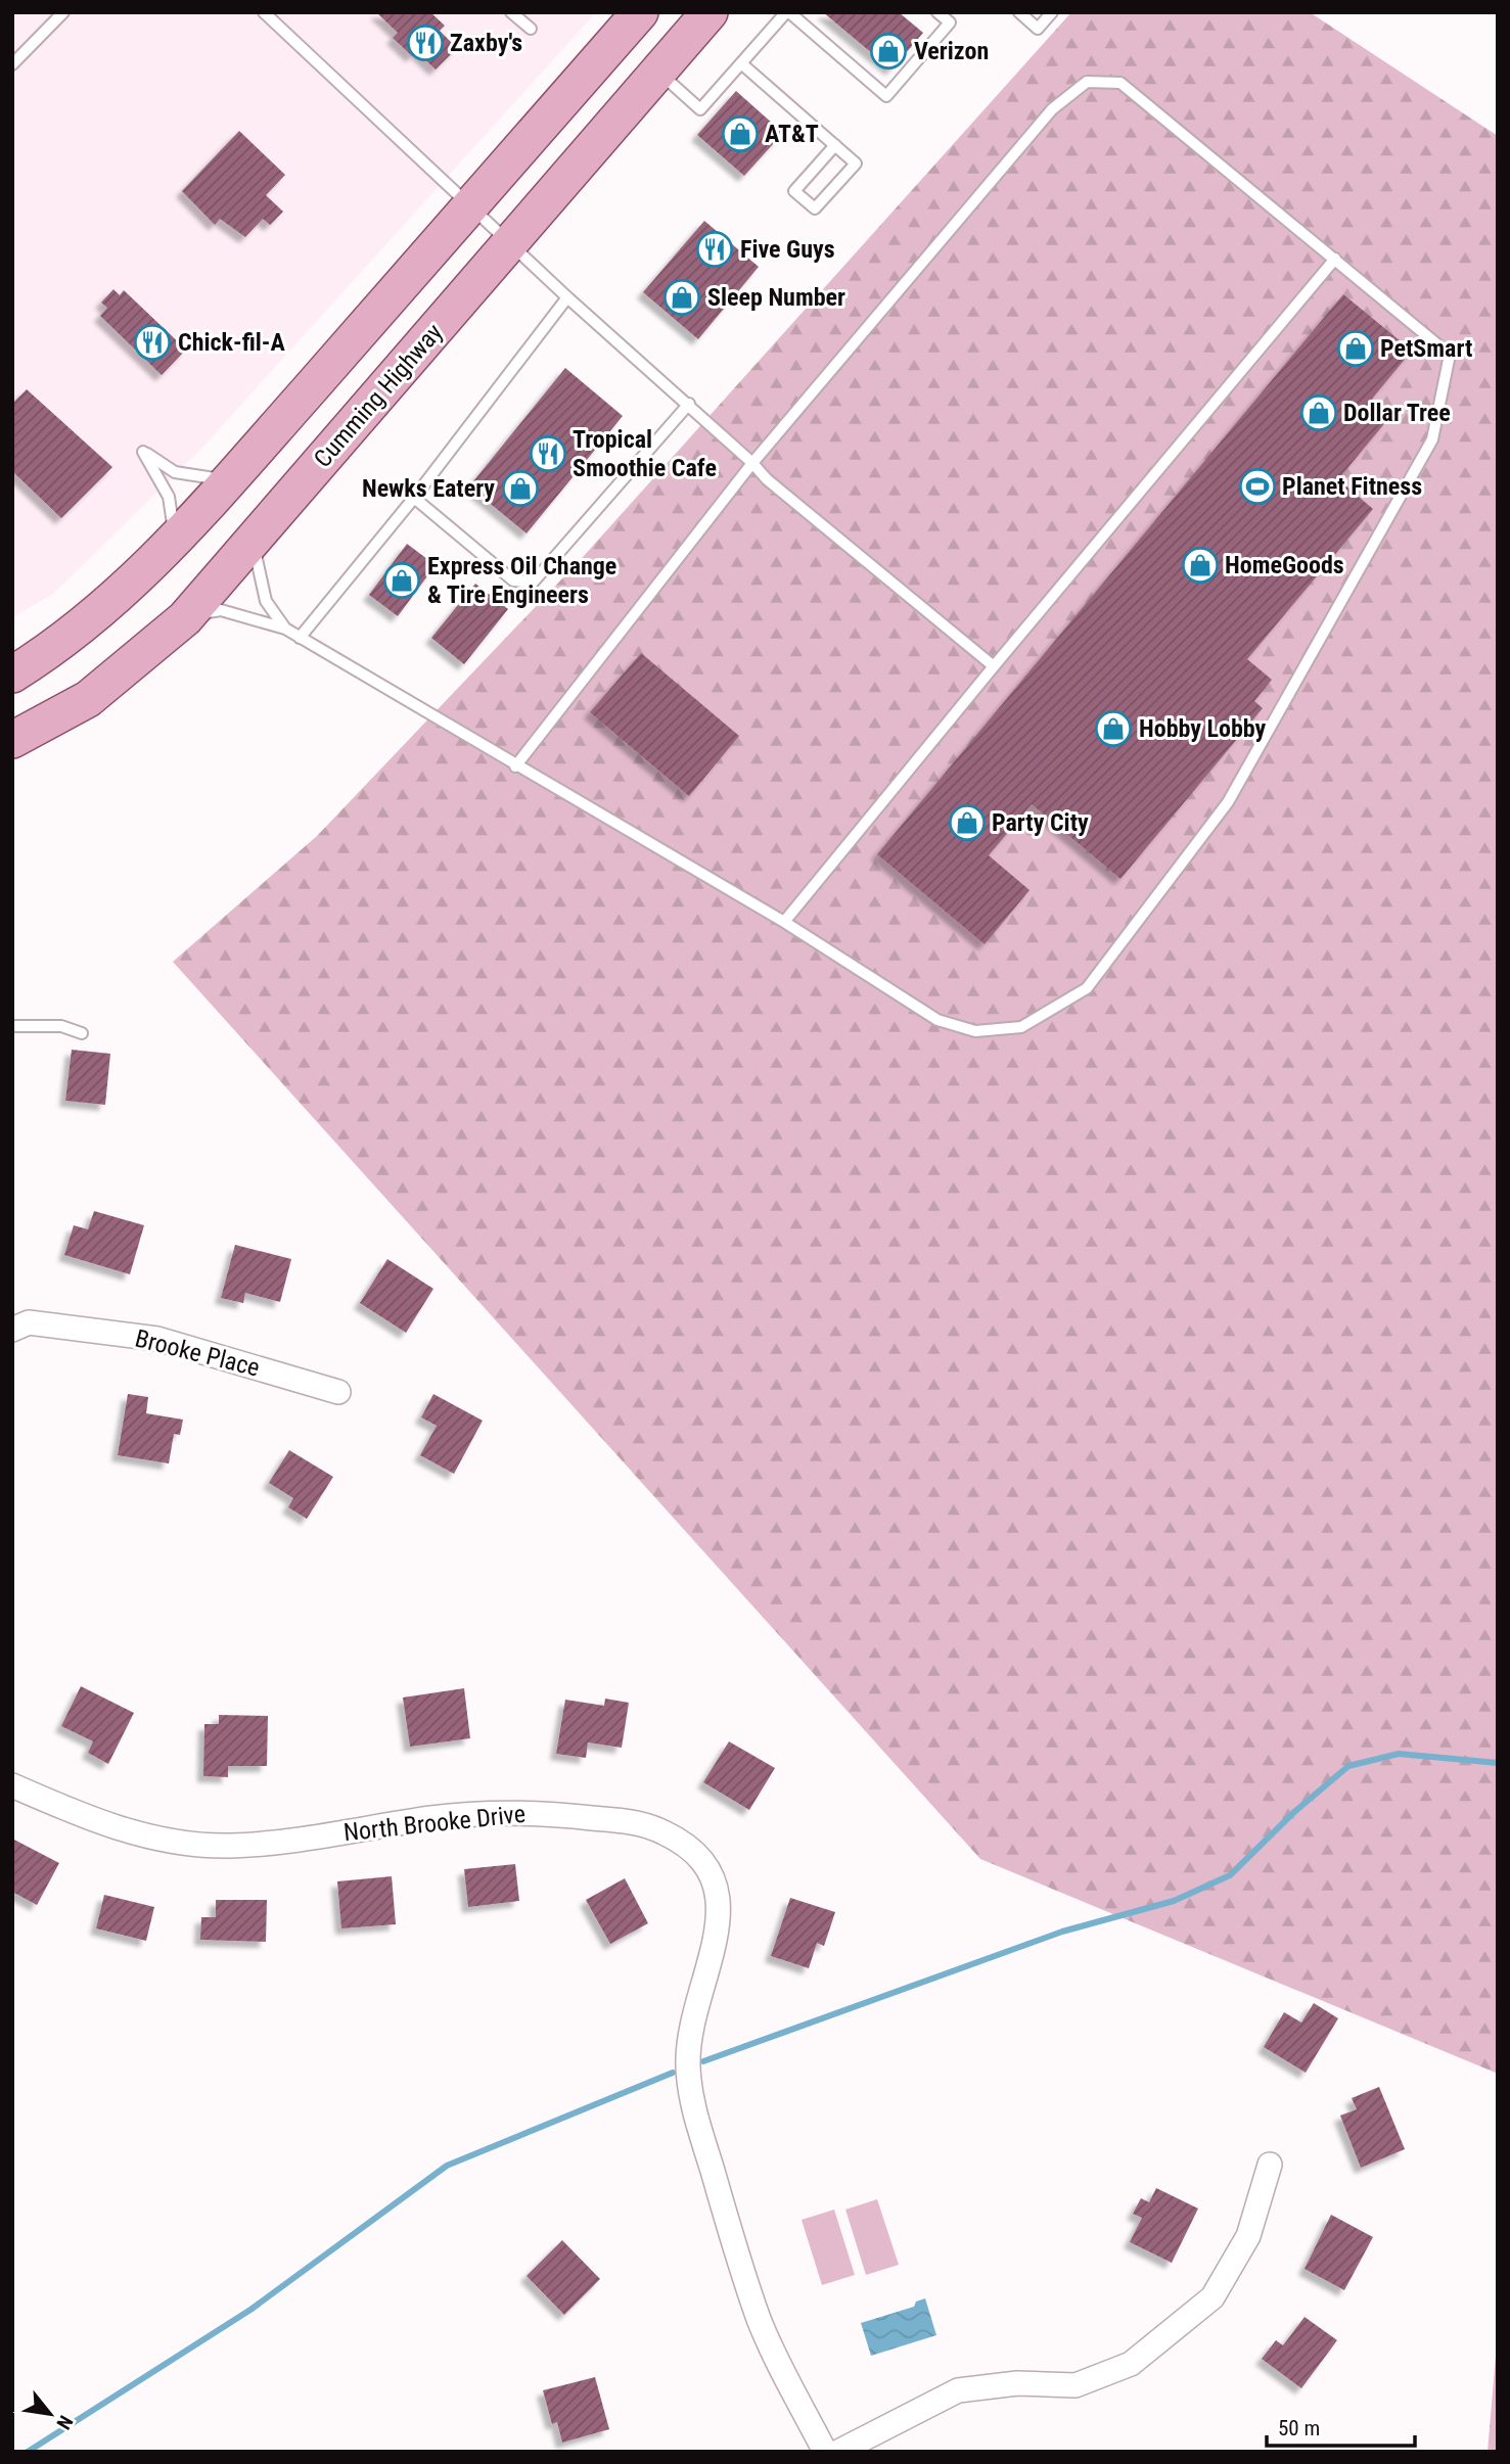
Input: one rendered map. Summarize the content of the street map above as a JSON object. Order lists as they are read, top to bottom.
{
  "streets": {
    "main road": ["Cumming Highway"],
    "street": ["Brooke Place", "North Brooke Drive"]
  },
  "places": {
    "restaurant": [
      "Zaxby's",
      "Five Guys",
      "Chick-fil-A",
      "Tropical Smoothie Cafe"
    ],
    "shop": [
      "Verizon",
      "AT&T",
      "Sleep Number",
      "PetSmart",
      "Dollar Tree",
      "Newks Eatery",
      "HomeGoods",
      "Express Oil Change & Tire Engineers",
      "Hobby Lobby",
      "Party City"
    ],
    "sports": ["Planet Fitness"]
  },
  "scale_bar": "50 m",
  "north": "bottom right"
}
